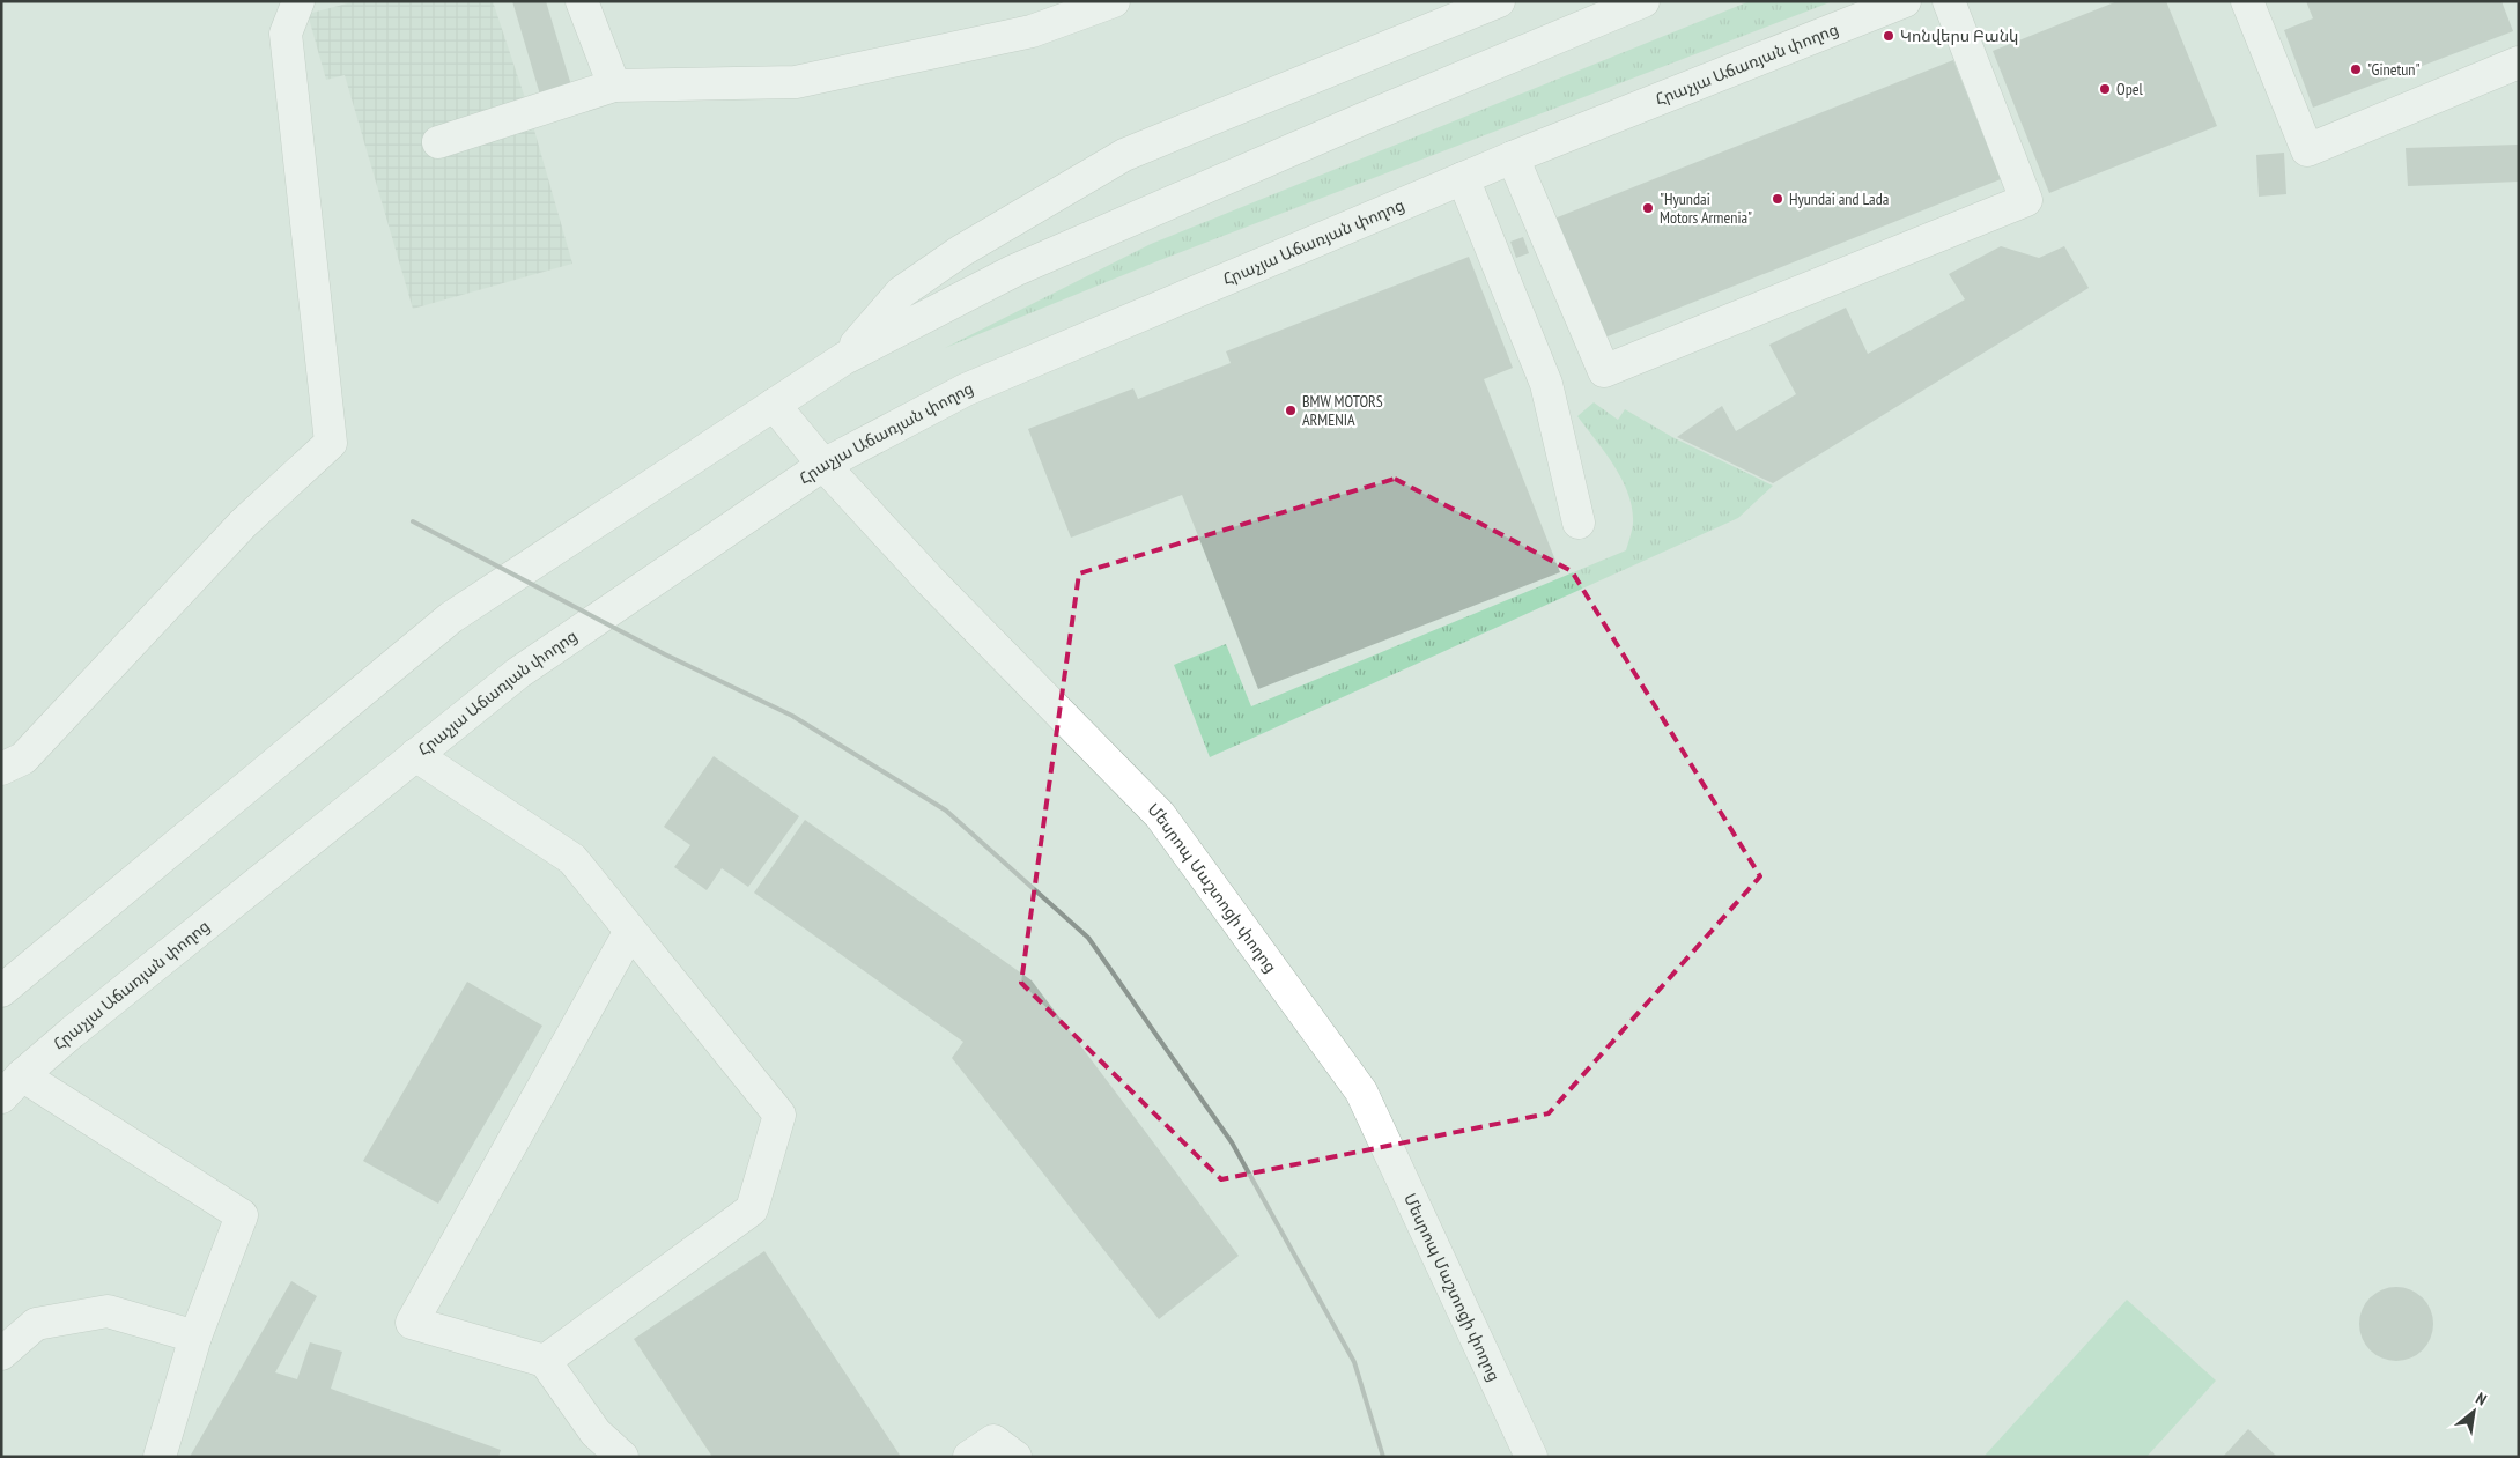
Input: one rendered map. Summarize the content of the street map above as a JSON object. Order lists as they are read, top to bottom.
{
  "streets": {
    "main road": ["Հրաչյա Աճառյան փողոց", "Մեսրոպ Մաշտոցի փողոց"]
  },
  "crossings": [
    ["Հրաչյա Աճառյան փողոց", "Մեսրոպ Մաշտոցի փողոց"]
  ],
  "places": [
    "Կոնվերս Բանկ",
    "\"Ginetun\"",
    "Opel",
    "Hyundai and Lada",
    "\"Hyundai Motors Armenia\"",
    "BMW MOTORS ARMENIA"
  ],
  "north": "top right"
}
